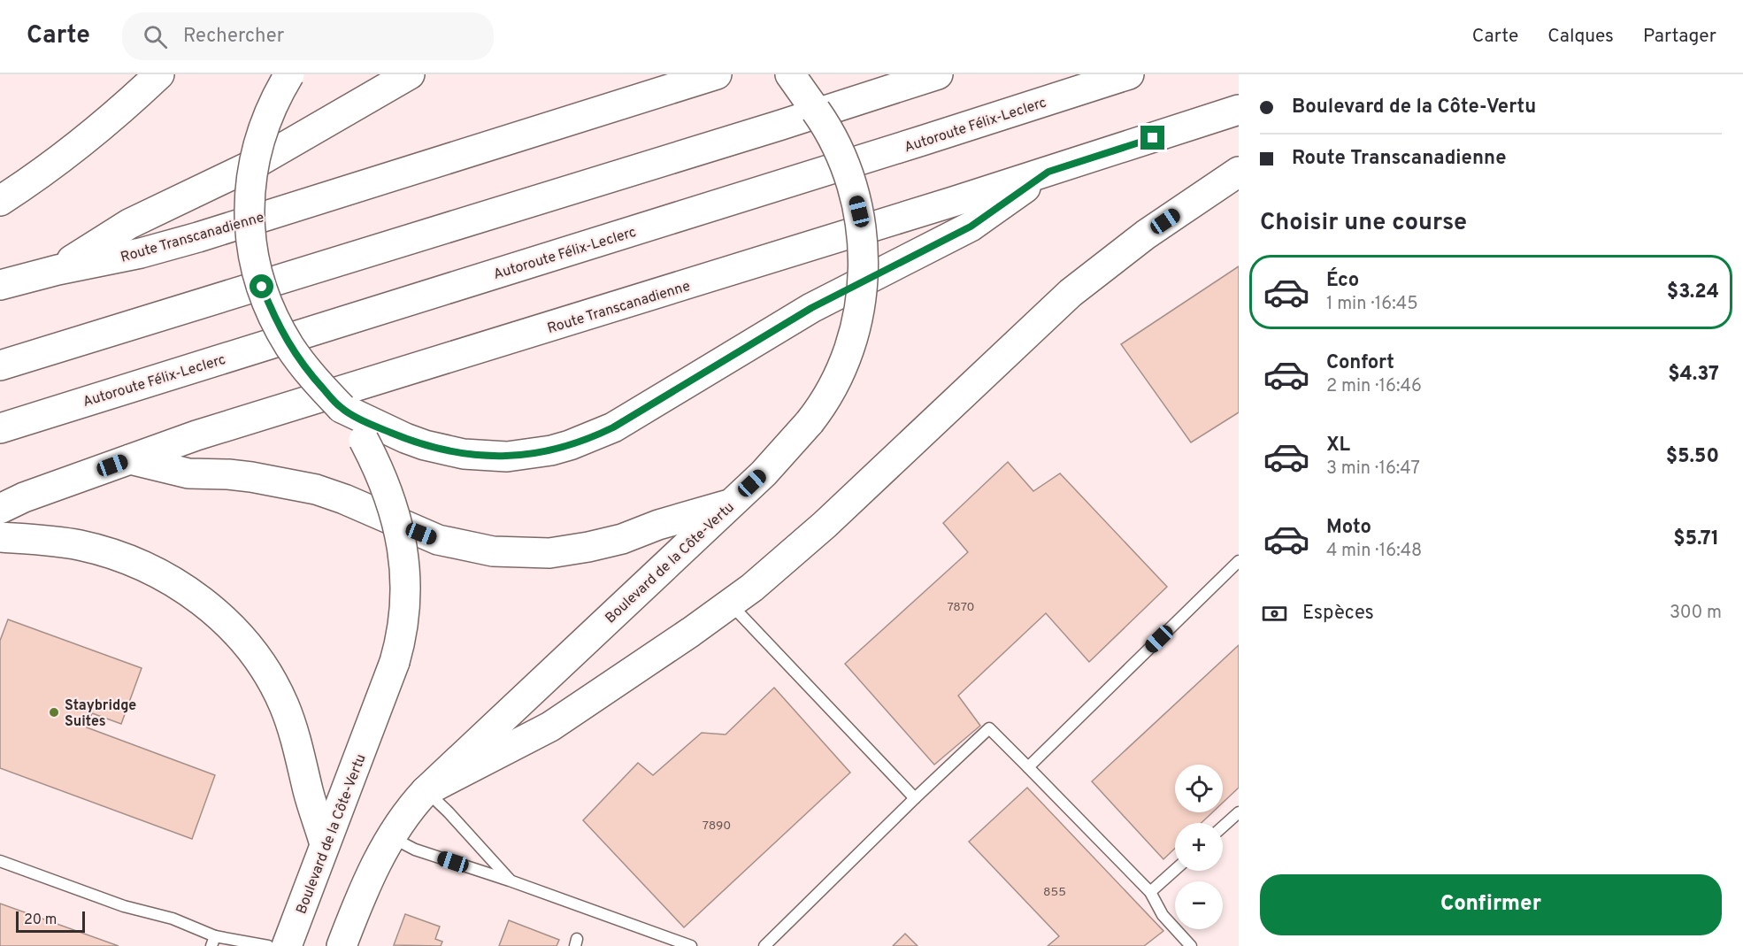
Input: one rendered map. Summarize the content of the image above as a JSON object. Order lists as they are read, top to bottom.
{
  "streets": {
    "main road": ["Autoroute Félix-Leclerc", "Route Transcanadienne", "Boulevard de la Côte-Vertu"]
  },
  "places": ["Staybridge Suites"],
  "house_numbers": ["7870", "7890", "855"],
  "scale_bar": "20 m",
  "page": {
    "header": "Carte",
    "search": "Rechercher",
    "nav": ["Carte", "Calques", "Partager"],
    "banner": ["Boulevard de la Côte-Vertu", "Route Transcanadienne"],
    "heading": "Choisir une course",
    "list": [
      {
        "name": "Éco",
        "note": "1 min · 16:45",
        "value": "$3.24"
      },
      {
        "name": "Confort",
        "note": "2 min · 16:46",
        "value": "$4.37"
      },
      {
        "name": "XL",
        "note": "3 min · 16:47",
        "value": "$5.50"
      },
      {
        "name": "Moto",
        "note": "4 min · 16:48",
        "value": "$5.71"
      }
    ],
    "pay": ["Espèces", "300 m"],
    "map_buttons": ["+", "−"],
    "buttons": "Confirmer",
    "scale": "20 m"
  }
}
